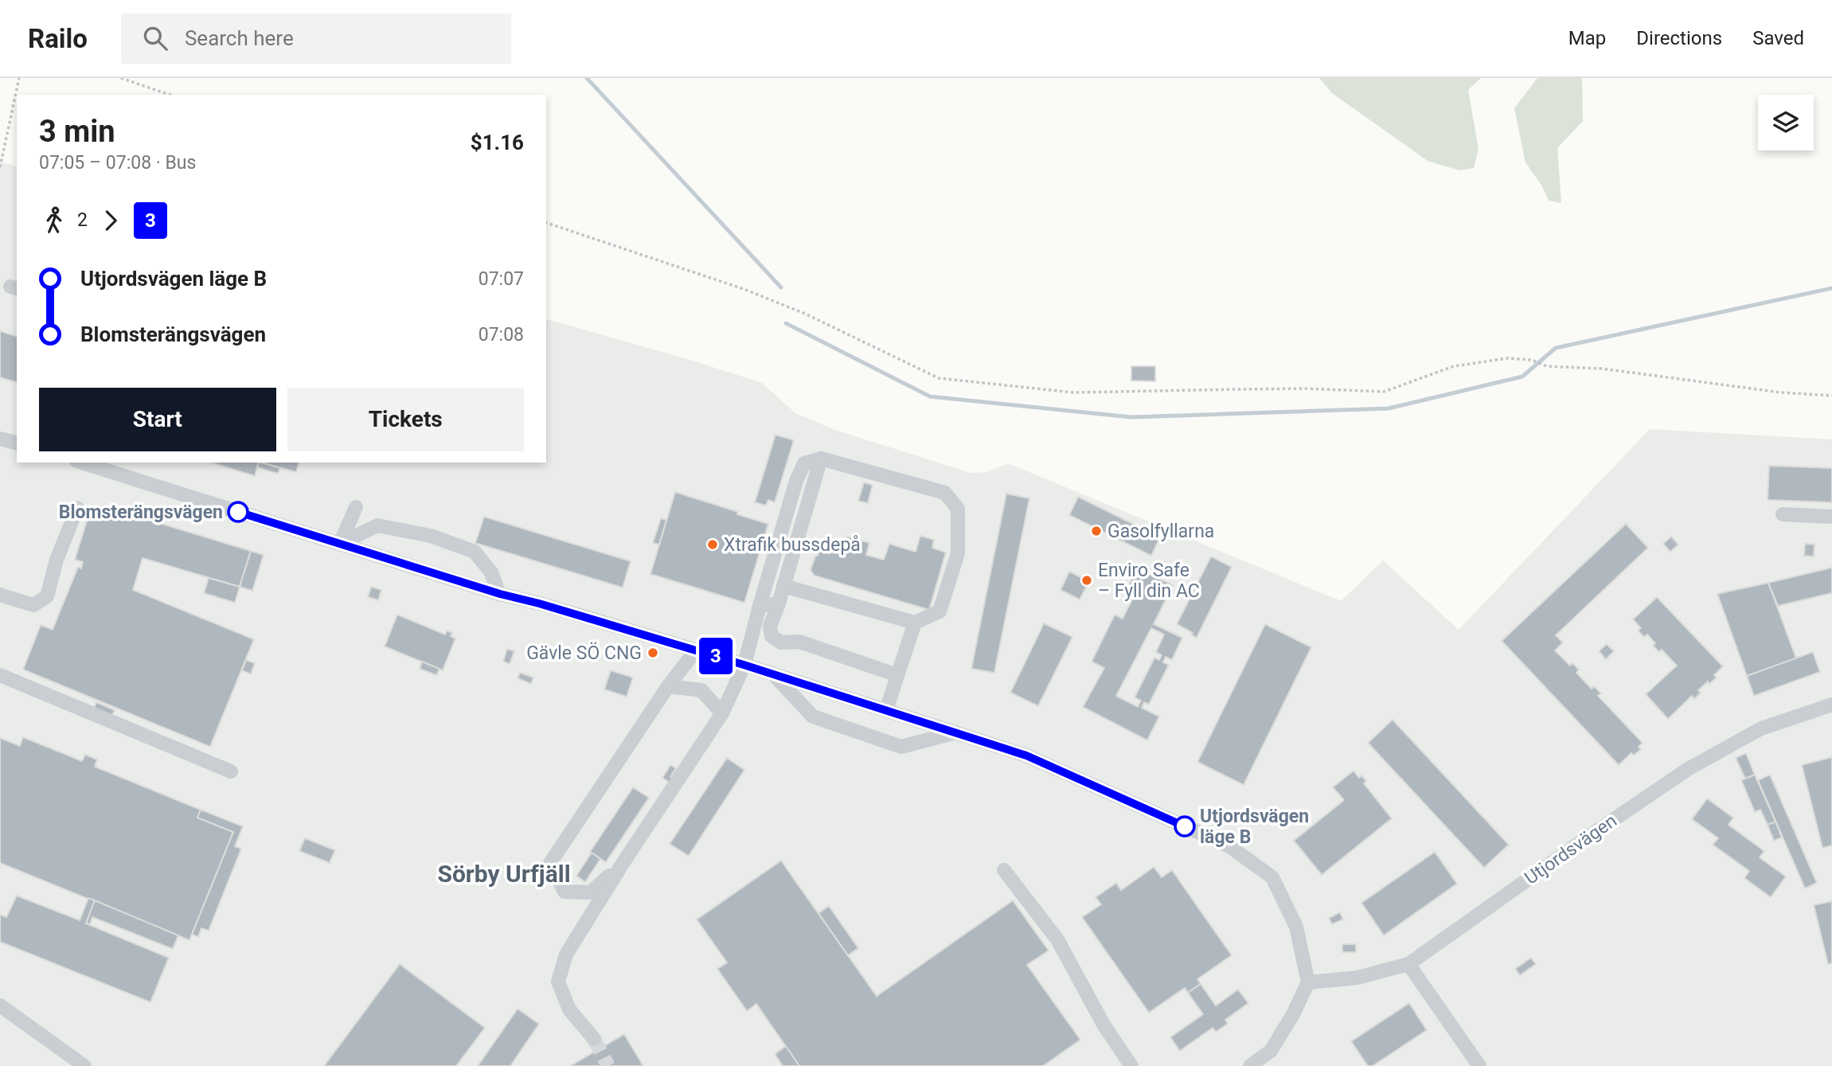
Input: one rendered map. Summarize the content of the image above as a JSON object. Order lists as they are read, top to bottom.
{
  "streets": {
    "street": ["Utjordsvägen"]
  },
  "districts": ["Sörby Urfjäll"],
  "places": [
    "Blomsterängsvägen",
    "Gasolfyllarna",
    "Xtrafik bussdepå",
    "Enviro Safe – Fyll din AC",
    "Gävle SÖ CNG",
    "Utjordsvägen läge B"
  ],
  "lines": ["bus line 3"],
  "page": {
    "header": "Railo",
    "search": "Search here",
    "nav": ["Map", "Directions", "Saved"],
    "on_map": "3",
    "heading": ["3 min", "07:05 – 07:08 · Bus", "$1.16"],
    "legs": ["2", "3"],
    "list": [
      {
        "name": "Utjordsvägen läge B",
        "value": "07:07"
      },
      {
        "name": "Blomsterängsvägen",
        "value": "07:08"
      }
    ],
    "buttons": ["Start", "Tickets"]
  }
}
